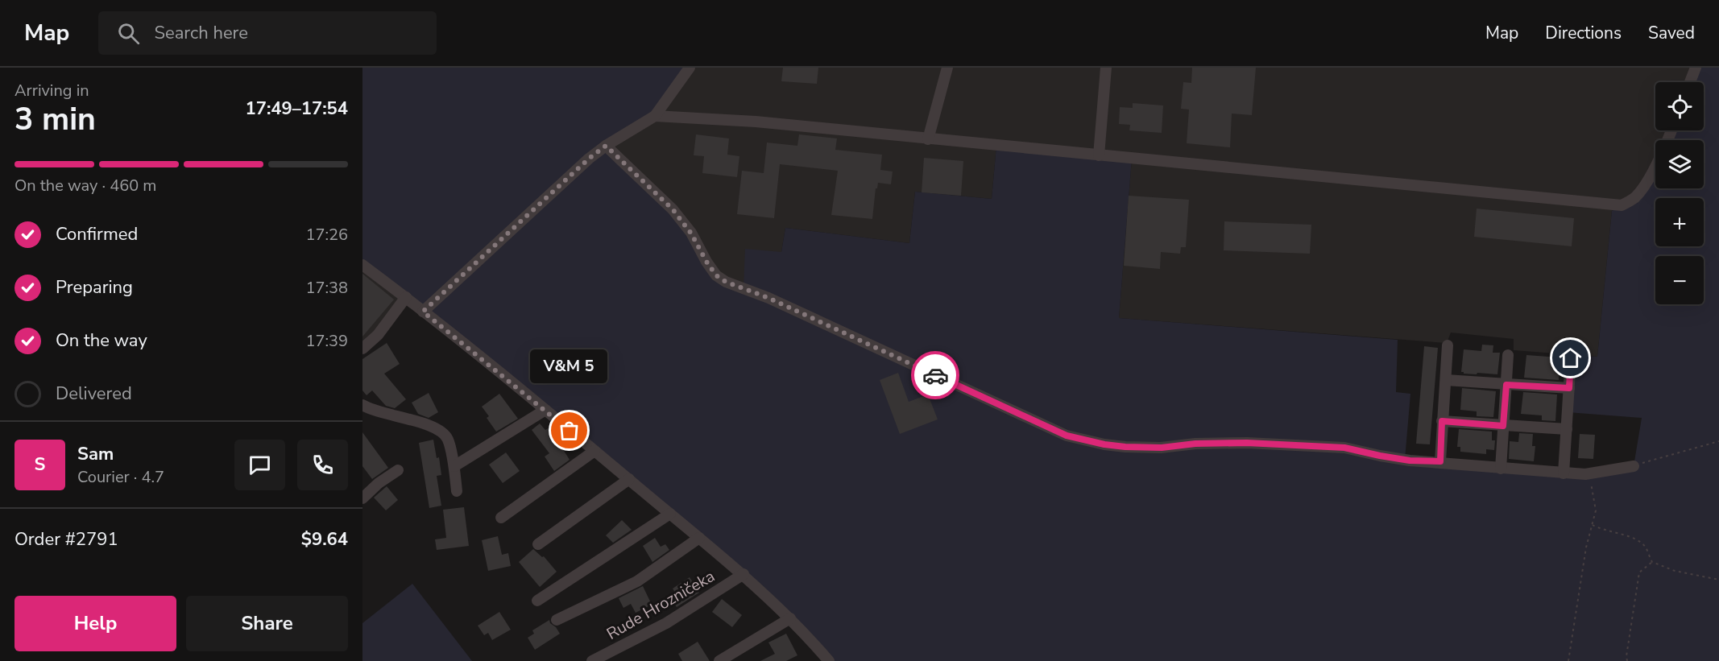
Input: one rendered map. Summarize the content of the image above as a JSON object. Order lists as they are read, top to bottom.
{
  "streets": {
    "street": ["Rude Hrozničeka"]
  },
  "places": ["V&M 5"],
  "page": {
    "header": "Map",
    "search": "Search here",
    "nav": ["Map", "Directions", "Saved"],
    "heading": ["3 min", "Arriving in", "17:49–17:54"],
    "panel": [
      "Sam",
      "Courier · 4.7",
      "Order #2791",
      "$9.64"
    ],
    "map_buttons": ["+", "−"],
    "bar": "On the way · 460 m",
    "list": [
      ["Confirmed", "17:26"],
      ["Preparing", "17:38"],
      ["On the way", "17:39"],
      "Delivered"
    ],
    "bubble": "V&M 5",
    "round": "S",
    "buttons": ["Help", "Share"]
  }
}
